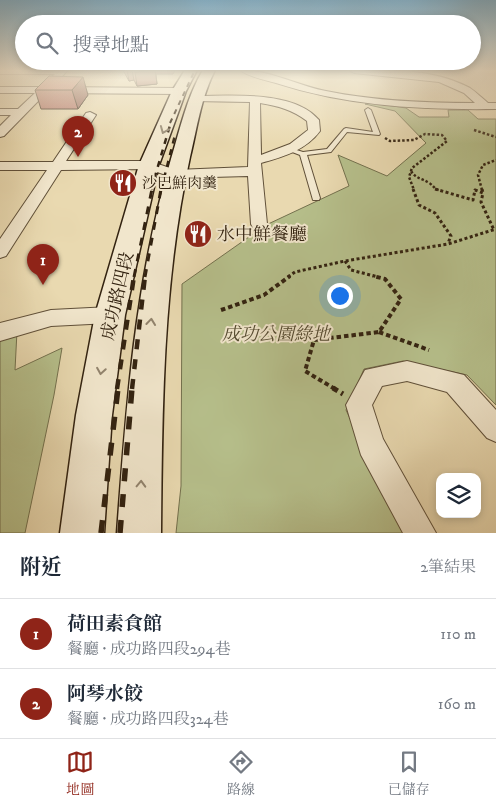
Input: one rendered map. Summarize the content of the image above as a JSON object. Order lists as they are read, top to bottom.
{
  "streets": {
    "main road": ["成功路四段"]
  },
  "parks": ["成功公園綠地"],
  "places": {
    "restaurant": ["沙巴鮮肉羹", "水中鮮餐廳"]
  },
  "page": {
    "search": "搜尋地點",
    "pins": ["2", "1"],
    "heading": ["附近", "2筆結果"],
    "list": [
      {
        "mark": "1",
        "name": "荷田素食館",
        "note": "餐廳 · 成功路四段294巷",
        "value": "110 m"
      },
      {
        "mark": "2",
        "name": "阿琴水餃",
        "note": "餐廳 · 成功路四段324巷",
        "value": "160 m"
      }
    ],
    "nav": ["地圖", "路線", "已儲存"]
  }
}
